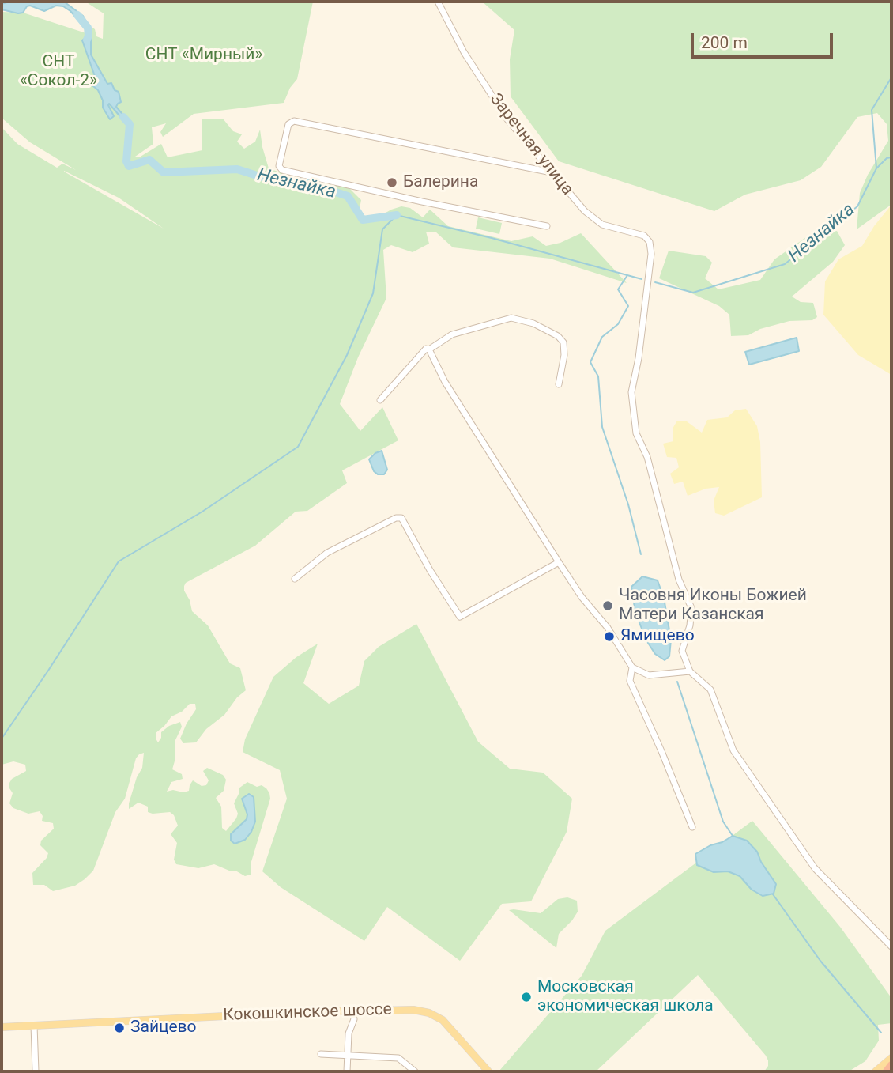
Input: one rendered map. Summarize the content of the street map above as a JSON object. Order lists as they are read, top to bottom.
{
  "streets": {
    "main road": ["Кокошкинское шоссе"],
    "street": ["Заречная улица"]
  },
  "water": ["Незнайка"],
  "parks": ["СНТ «Мирный»", "СНТ «Сокол-2»"],
  "places": [
    "Балерина",
    "Часовня Иконы Божией Матери Казанская",
    "Ямищево",
    "Московская экономическая школа",
    "Зайцево"
  ],
  "scale_bar": "200 m"
}
